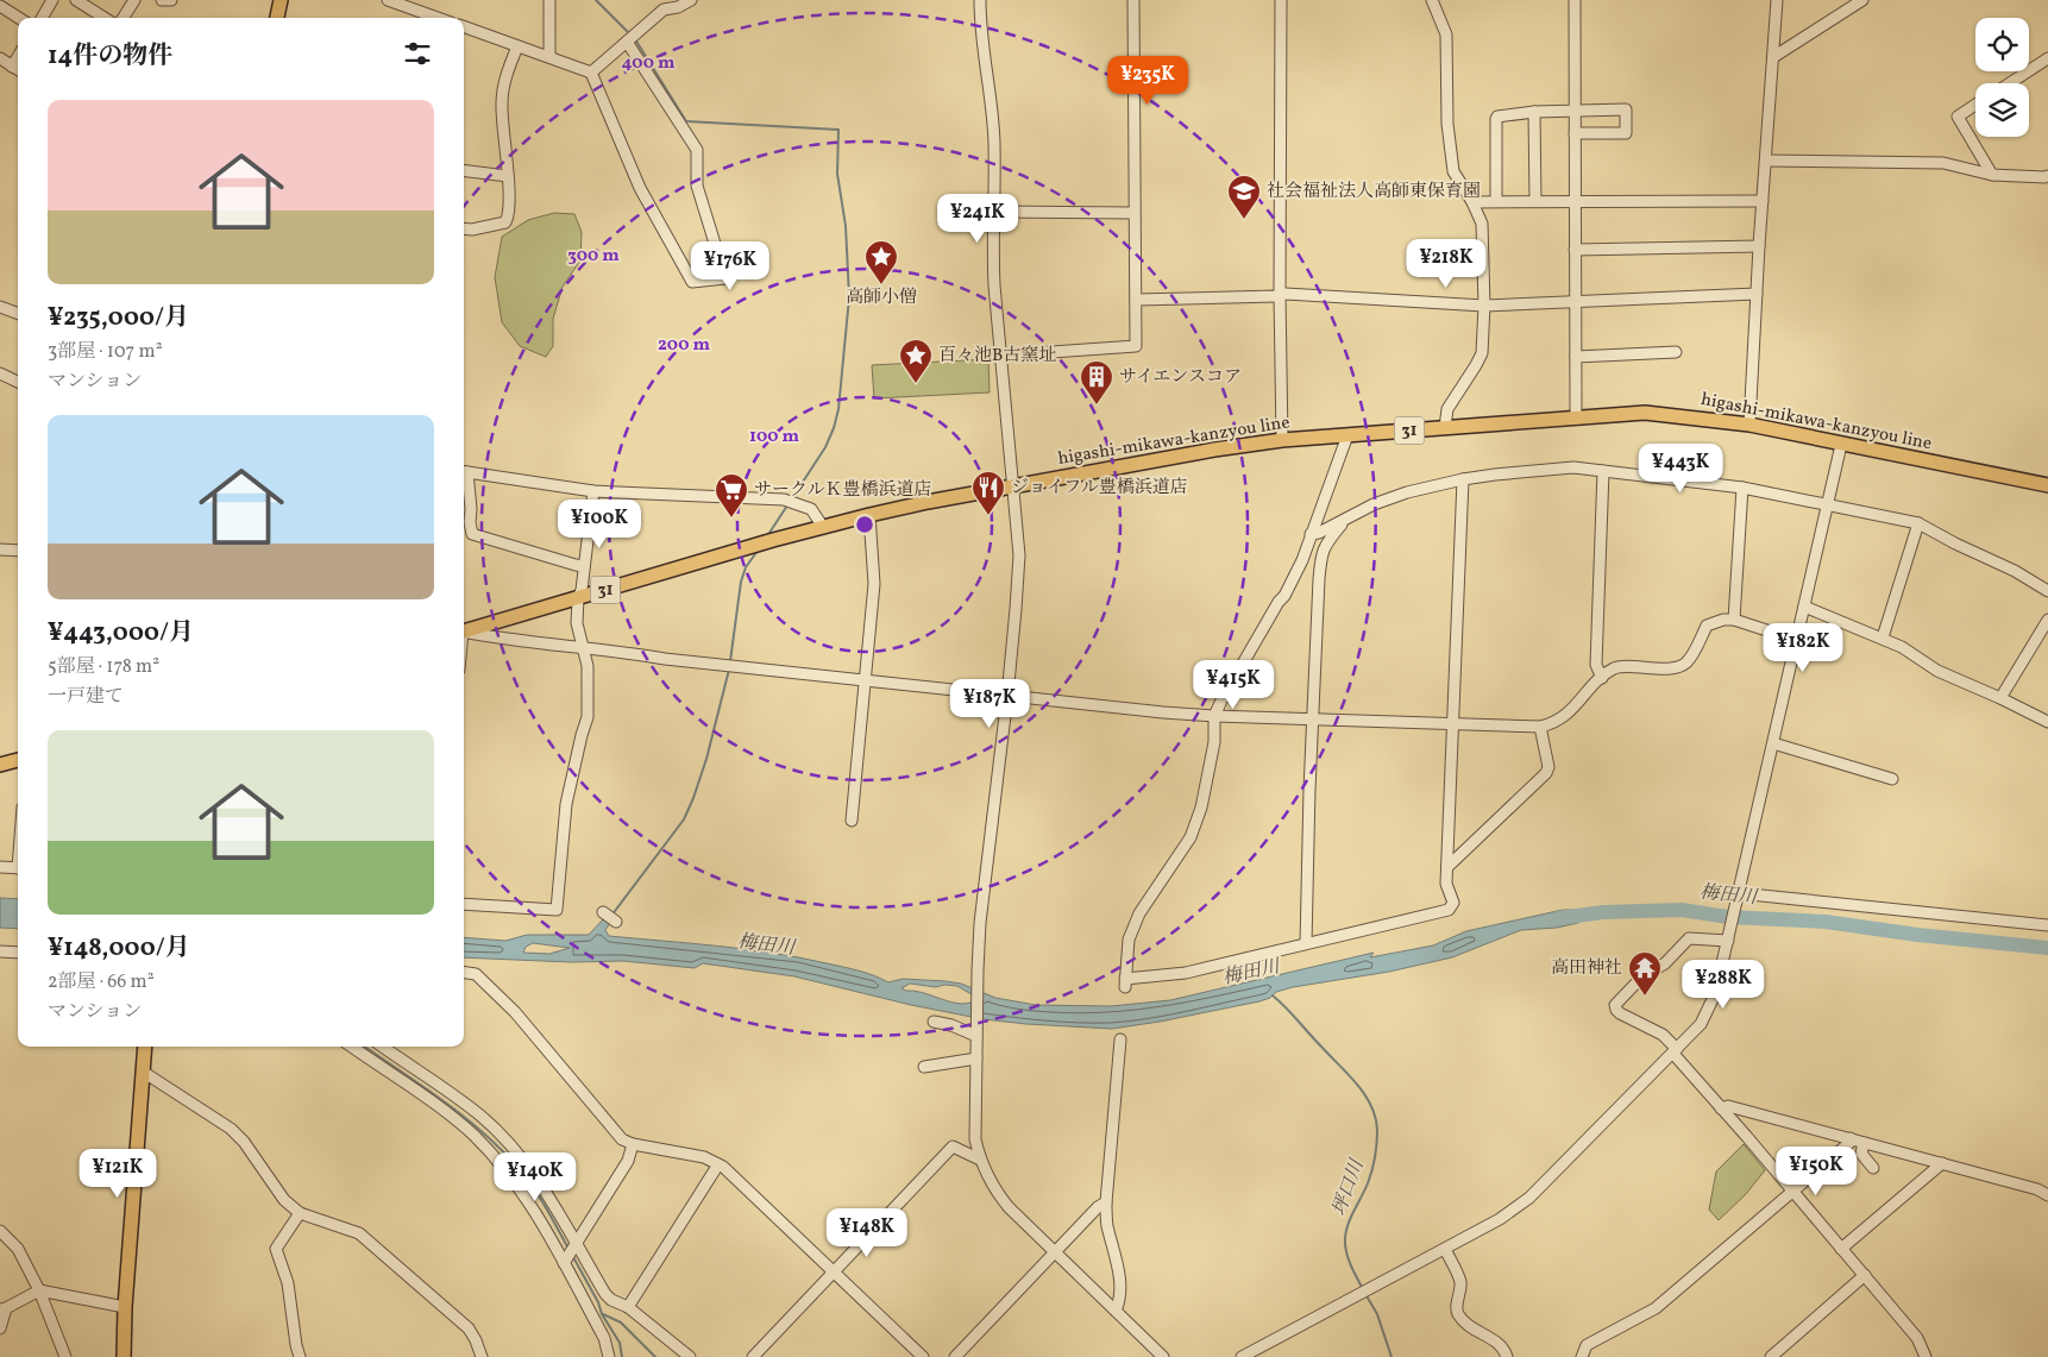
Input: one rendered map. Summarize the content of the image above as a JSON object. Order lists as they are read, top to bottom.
{
  "streets": {
    "main road": ["higashi-mikawa-kanzyou line", "31"]
  },
  "water": ["梅田川", "坪口川"],
  "places": {
    "school or university": ["社会福祉法人高師東保育園"],
    "place": ["高師小僧", "百々池B古窯址"],
    "building": ["サイエンスコア"],
    "restaurant": ["ジョイフル豊橋浜道店"],
    "supermarket": ["サークルＫ豊橋浜道店"],
    "temple": ["高田神社"]
  },
  "page": {
    "heading": "14件の物件",
    "price": [
      "¥235K",
      "¥241K",
      "¥218K",
      "¥176K",
      "¥443K",
      "¥100K",
      "¥182K",
      "¥415K",
      "¥187K",
      "¥288K",
      "¥150K",
      "¥121K",
      "¥140K",
      "¥148K"
    ],
    "list": [
      {
        "name": "¥235,000/月",
        "note": "3部屋 · 107 m² · マンション"
      },
      {
        "name": "¥443,000/月",
        "note": "5部屋 · 178 m² · 一戸建て"
      },
      {
        "name": "¥148,000/月",
        "note": "2部屋 · 66 m² · マンション"
      }
    ]
  },
  "rings": [
    "400 m",
    "300 m",
    "200 m",
    "100 m"
  ]
}
